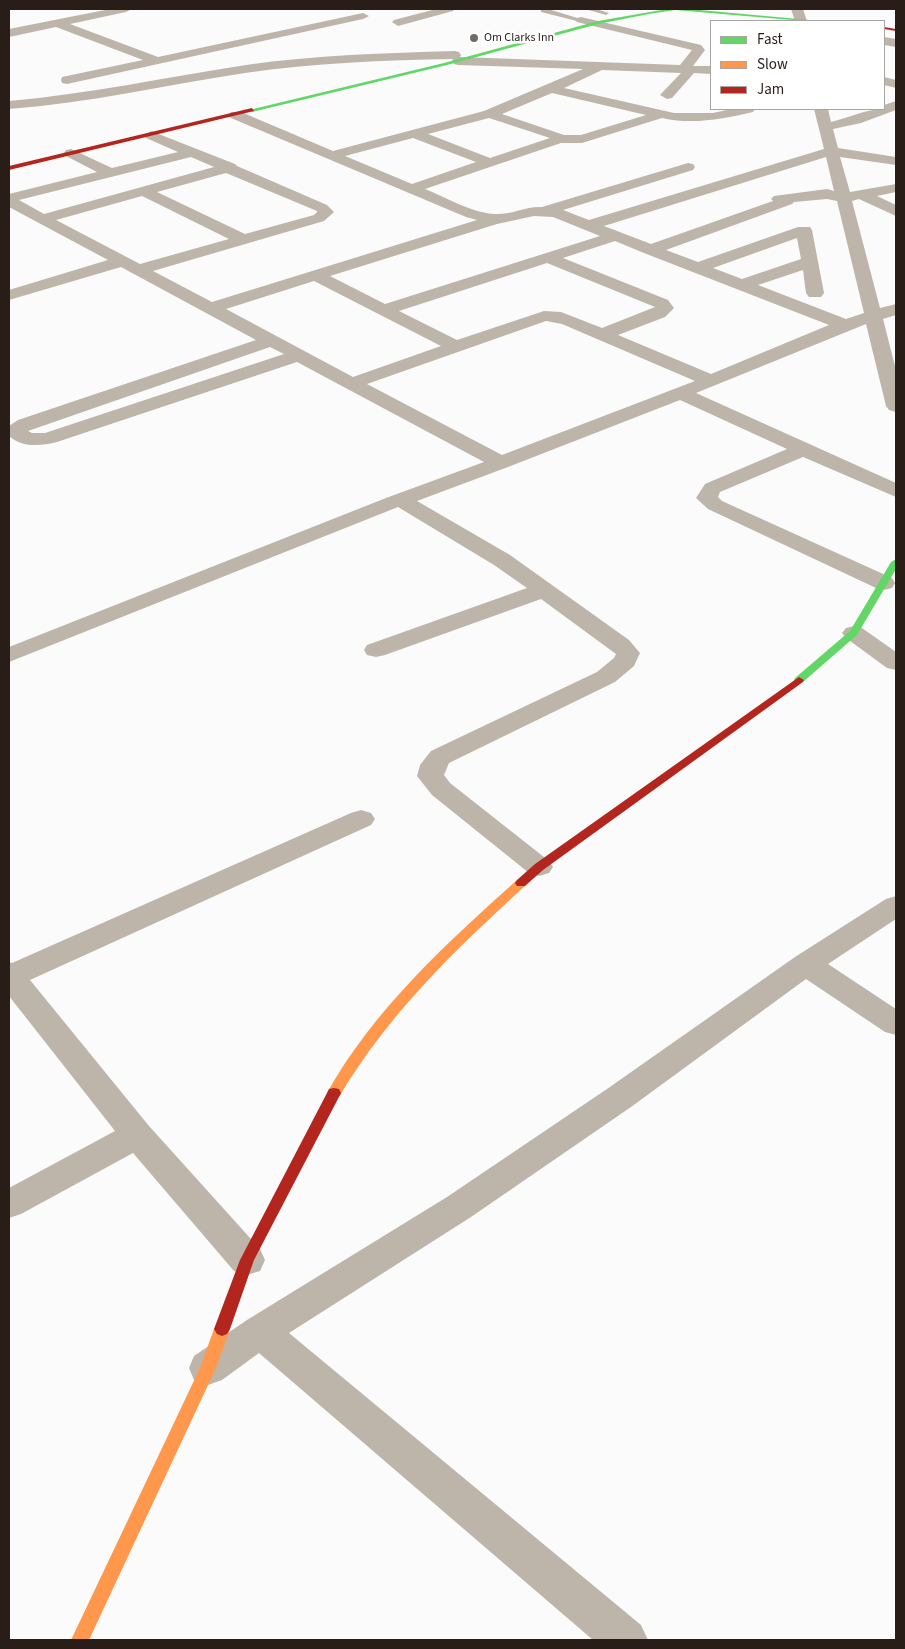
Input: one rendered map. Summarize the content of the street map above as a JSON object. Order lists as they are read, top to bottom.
{
  "places": ["Om Clarks Inn"],
  "legend": ["Fast", "Slow", "Jam"]
}
